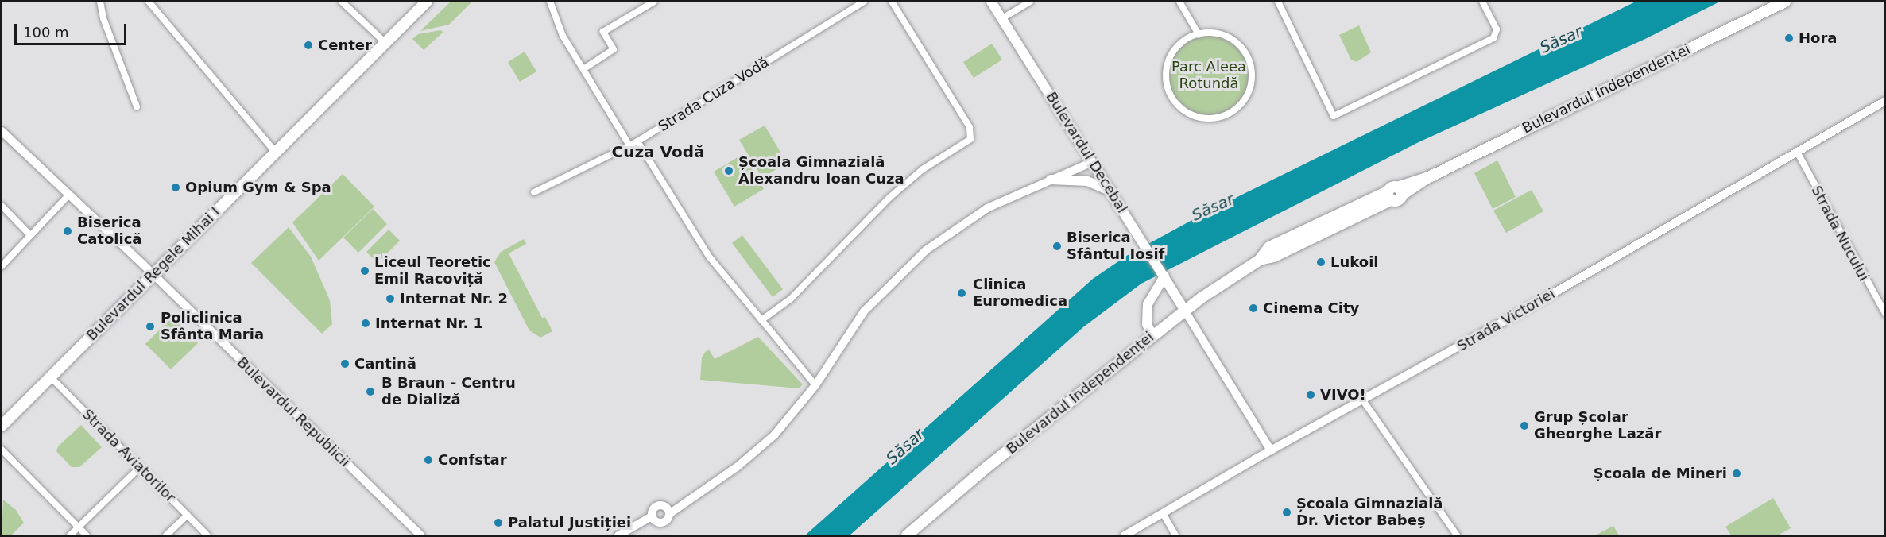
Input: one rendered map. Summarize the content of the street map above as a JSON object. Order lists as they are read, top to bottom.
{
  "streets": {
    "main road": ["Bulevardul Independenței", "Bulevardul Decebal", "Bulevardul Regele Mihai I"],
    "street": [
      "Strada Cuza Vodă",
      "Strada Nucului",
      "Strada Victoriei",
      "Bulevardul Republicii",
      "Strada Aviatorilor"
    ]
  },
  "crossings": [
    ["Bulevardul Independenței", "Bulevardul Decebal"],
    ["Bulevardul Decebal", "Strada Victoriei"],
    ["Strada Nucului", "Strada Victoriei"],
    ["Bulevardul Regele Mihai I", "Bulevardul Republicii"],
    ["Bulevardul Regele Mihai I", "Strada Aviatorilor"]
  ],
  "districts": ["Cuza Vodă"],
  "water": ["Săsar"],
  "parks": ["Parc Aleea Rotundă"],
  "places": [
    "Hora",
    "Center",
    "Școala Gimnazială Alexandru Ioan Cuza",
    "Opium Gym & Spa",
    "Biserica Catolică",
    "Biserica Sfântul Iosif",
    "Lukoil",
    "Liceul Teoretic Emil Racoviță",
    "Clinica Euromedica",
    "Internat Nr. 2",
    "Cinema City",
    "Internat Nr. 1",
    "Policlinica Sfânta Maria",
    "Cantină",
    "B Braun - Centru de Dializă",
    "VIVO!",
    "Grup Școlar Gheorghe Lazăr",
    "Confstar",
    "Școala de Mineri",
    "Școala Gimnazială Dr. Victor Babeș",
    "Palatul Justiției"
  ],
  "scale_bar": "100 m"
}
